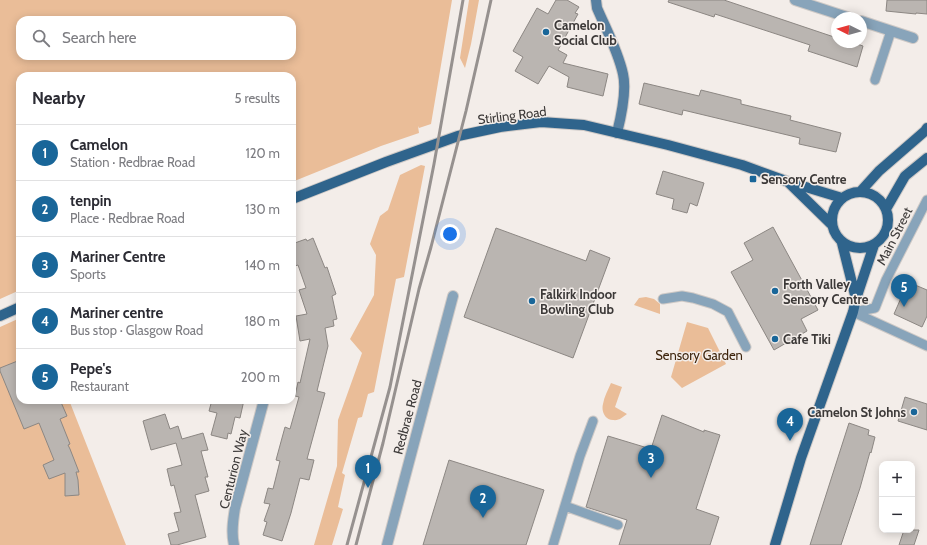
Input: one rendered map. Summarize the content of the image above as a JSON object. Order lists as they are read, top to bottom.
{
  "streets": {
    "main road": ["Stirling Road", "Main Street"],
    "street": ["Redbrae Road", "Centurion Way"]
  },
  "crossings": [
    ["Stirling Road", "Main Street"]
  ],
  "parks": ["Sensory Garden"],
  "places": {
    "other": [
      "Camelon Social Club",
      "Forth Valley Sensory Centre",
      "Falkirk Indoor Bowling Club",
      "Cafe Tiki",
      "Camelon St Johns"
    ],
    "transit": ["Sensory Centre"]
  },
  "north": "left",
  "page": {
    "search": "Search here",
    "heading": ["Nearby", "5 results"],
    "list": [
      {
        "mark": "1",
        "name": "Camelon",
        "note": "Station · Redbrae Road",
        "value": "120 m"
      },
      {
        "mark": "2",
        "name": "tenpin",
        "note": "Place · Redbrae Road",
        "value": "130 m"
      },
      {
        "mark": "3",
        "name": "Mariner Centre",
        "note": "Sports",
        "value": "140 m"
      },
      {
        "mark": "4",
        "name": "Mariner centre",
        "note": "Bus stop · Glasgow Road",
        "value": "180 m"
      },
      {
        "mark": "5",
        "name": "Pepe's",
        "note": "Restaurant",
        "value": "200 m"
      }
    ],
    "pins": [
      "5",
      "4",
      "3",
      "1",
      "2"
    ],
    "map_buttons": ["+", "−"]
  }
}
